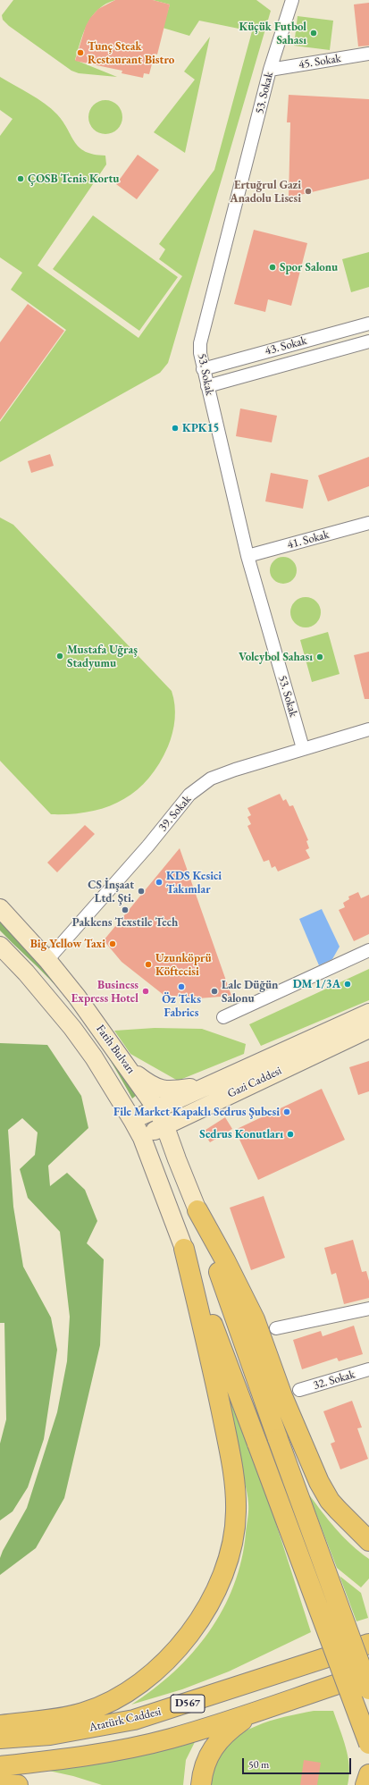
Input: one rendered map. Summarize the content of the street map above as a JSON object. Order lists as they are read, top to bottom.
{
  "streets": {
    "highway": ["D567", "Atatürk Caddesi"],
    "main road": ["Fatih Bulvarı", "Gazi Caddesi"],
    "street": [
      "45. Sokak",
      "53. Sokak",
      "43. Sokak",
      "41. Sokak",
      "39. Sokak",
      "32. Sokak"
    ]
  },
  "crossings": [
    ["45. Sokak", "53. Sokak"],
    ["53. Sokak", "43. Sokak"],
    ["53. Sokak", "41. Sokak"],
    ["53. Sokak", "39. Sokak"],
    ["39. Sokak", "Fatih Bulvarı"],
    ["Fatih Bulvarı", "Gazi Caddesi"]
  ],
  "places": [
    "Küçük Futbol Sahası",
    "Tunç Steak Restaurant Bistro",
    "ÇOSB Tenis Kortu",
    "Ertuğrul Gazi Anadolu Lisesi",
    "Spor Salonu",
    "KPK15",
    "Mustafa Uğraş Stadyumu",
    "Voleybol Sahası",
    "KDS Kesici Takımlar",
    "CS İnşaat Ltd. Şti.",
    "Pakkens Texstile Tech",
    "Big Yellow Taxi",
    "Uzunköprü Köftecisi",
    "DM 1/3A",
    "Öz Teks Fabrics",
    "Business Express Hotel",
    "Lale Düğün Salonu",
    "File Market Kapaklı Sedrus Şubesi",
    "Sedrus Konutları"
  ],
  "scale_bar": "50 m"
}
